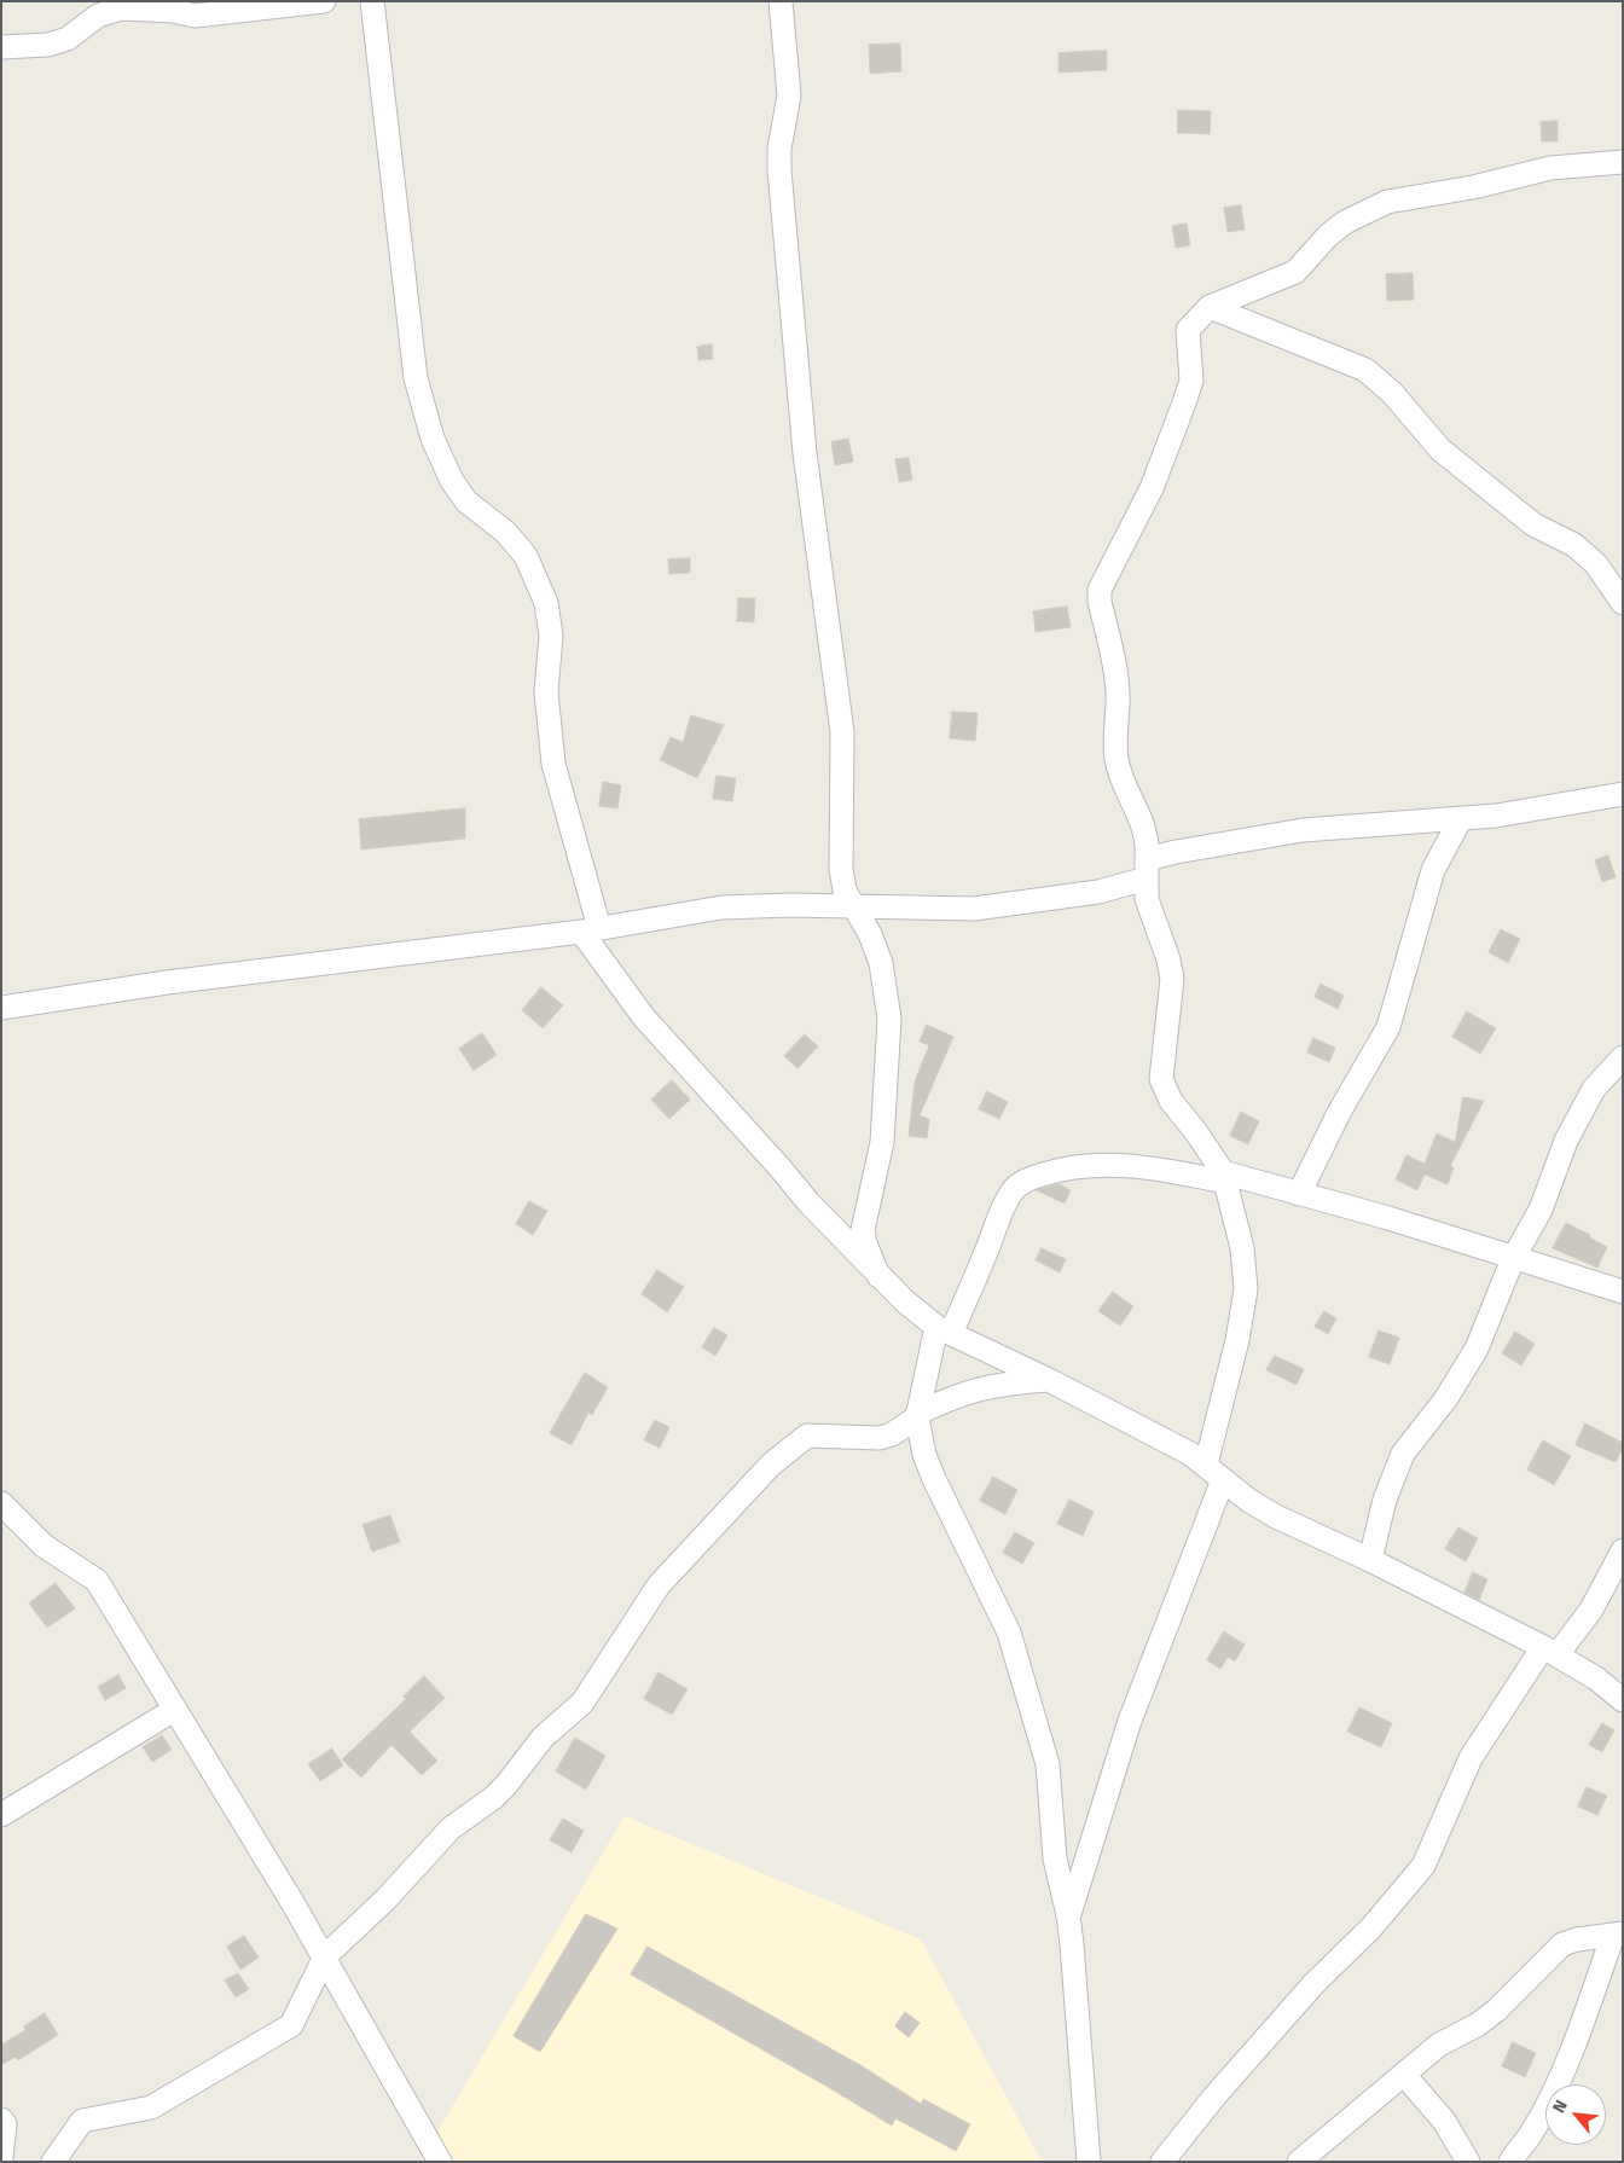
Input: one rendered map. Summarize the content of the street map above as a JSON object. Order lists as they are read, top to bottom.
{
  "north": "top left"
}
